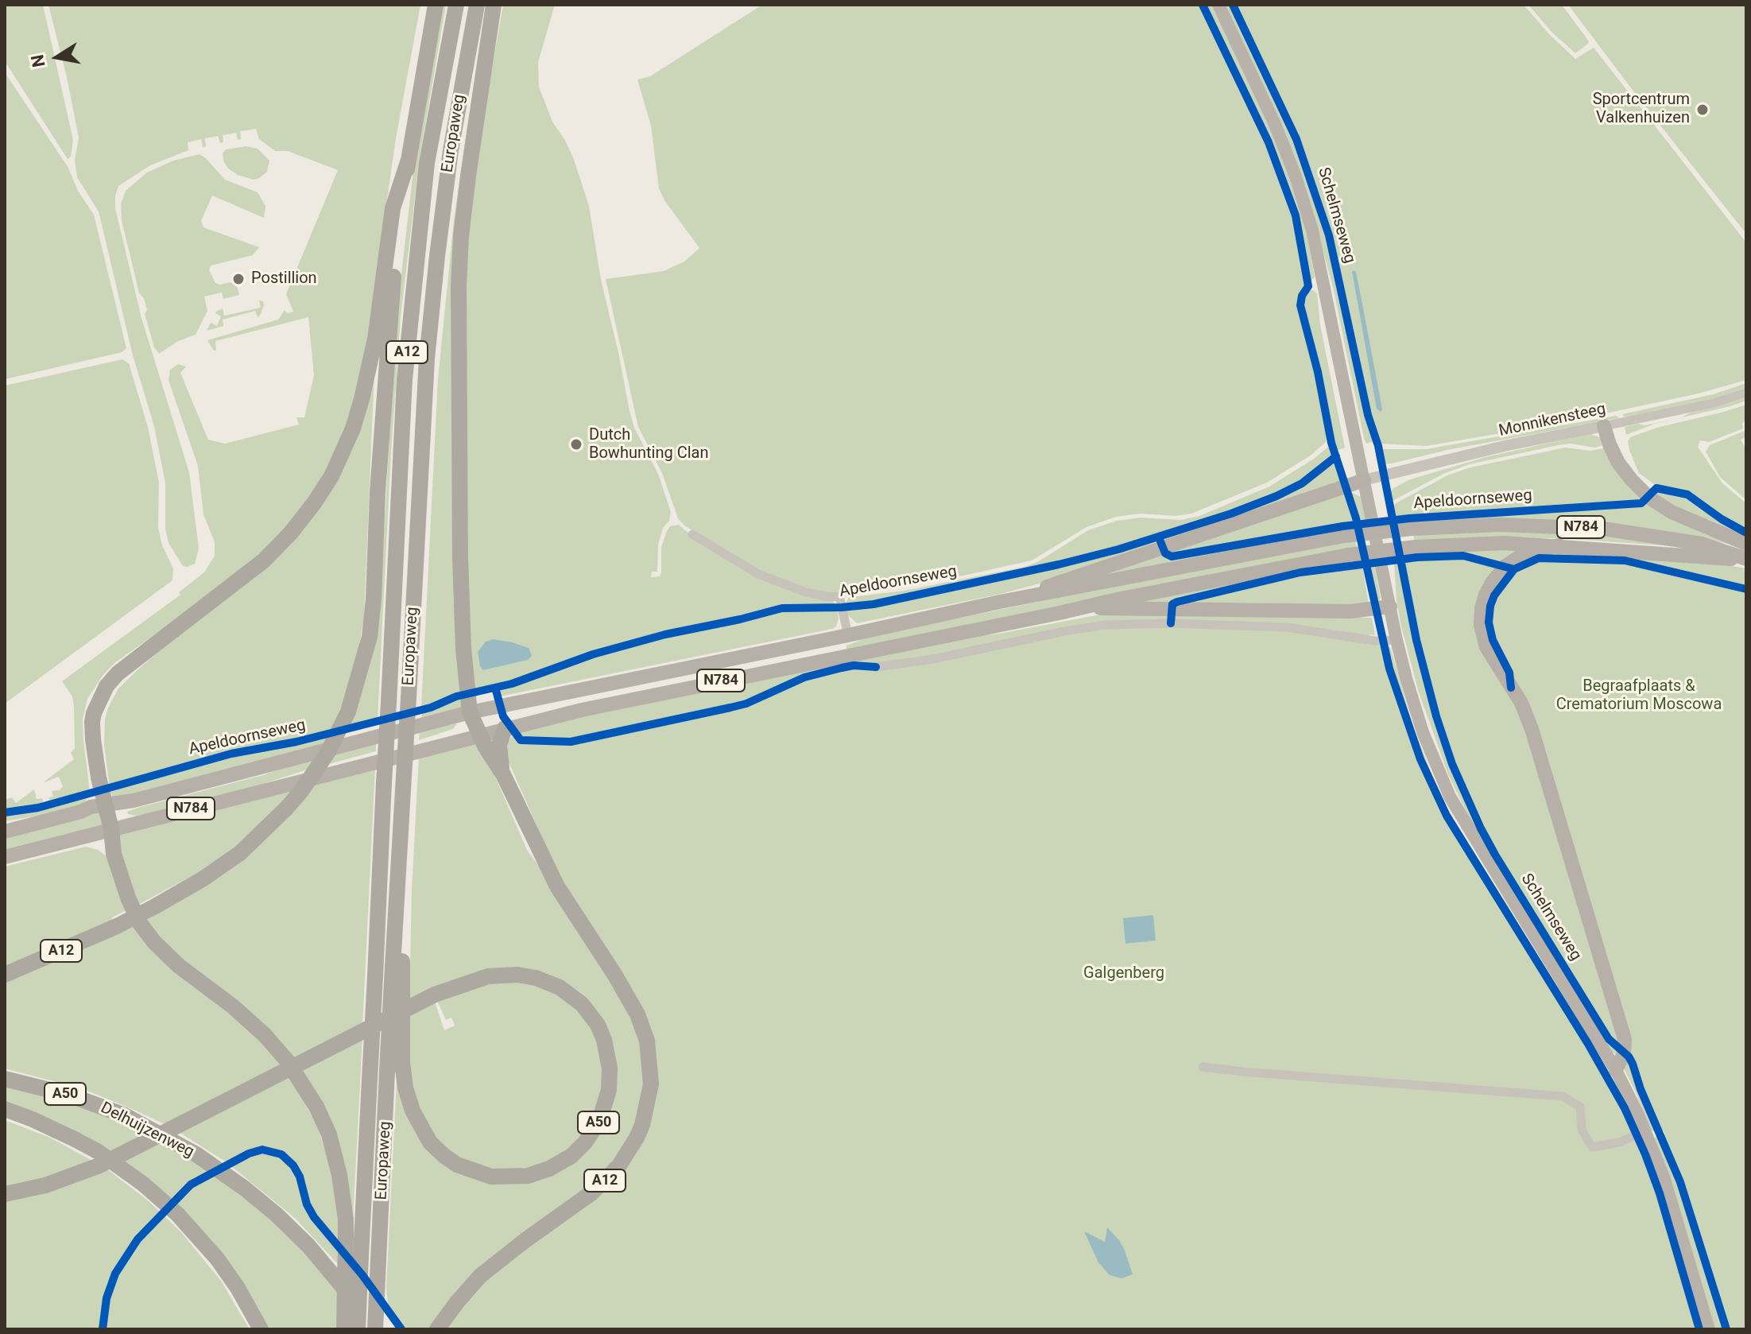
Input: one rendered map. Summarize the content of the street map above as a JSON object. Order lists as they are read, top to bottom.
{
  "streets": {
    "highway": [
      "Europaweg",
      "A12",
      "A50",
      "Delhuijzenweg"
    ],
    "main road": ["Schelmseweg", "Apeldoornseweg", "N784"],
    "street": ["Monnikensteeg"]
  },
  "crossings": [
    ["Europaweg", "A50"],
    ["Europaweg", "Delhuijzenweg"],
    ["Schelmseweg", "Monnikensteeg"],
    ["Schelmseweg", "N784"],
    ["A12", "Apeldoornseweg"],
    ["Monnikensteeg", "N784"],
    ["Apeldoornseweg", "N784"]
  ],
  "parks": ["Begraafplaats & Crematorium Moscowa", "Galgenberg"],
  "places": ["Sportcentrum Valkenhuizen", "Postillion", "Dutch Bowhunting Clan"],
  "north": "left"
}
